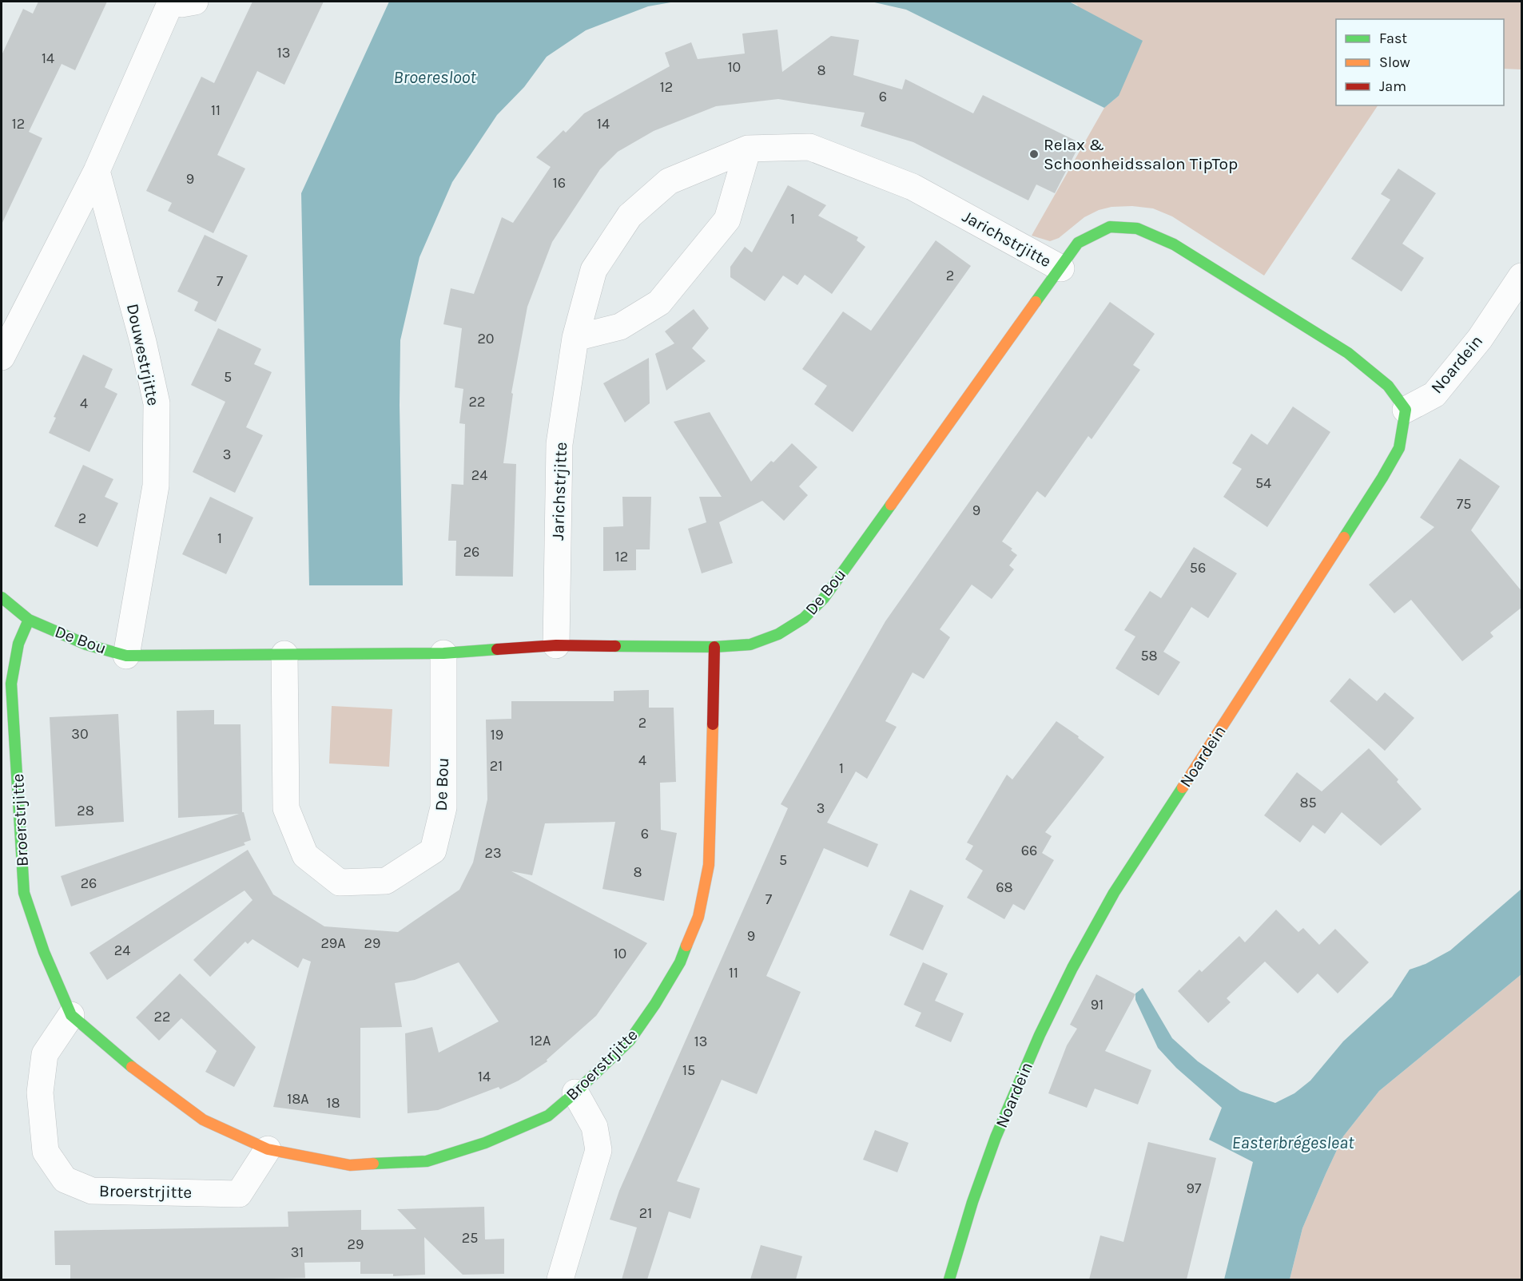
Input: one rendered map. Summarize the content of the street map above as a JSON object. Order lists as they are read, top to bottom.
{
  "streets": {
    "street": [
      "Jarichstrjitte",
      "Douwestrjitte",
      "Noardein",
      "De Bou",
      "Broerstrjitte"
    ]
  },
  "crossings": [
    ["Jarichstrjitte", "Noardein"],
    ["Jarichstrjitte", "De Bou"],
    ["Douwestrjitte", "De Bou"],
    ["De Bou", "Broerstrjitte"]
  ],
  "water": ["Broeresloot", "Easterbrégesleat"],
  "places": ["Relax & Schoonheidssalon TipTop"],
  "house_numbers": [
    "13",
    "14",
    "10",
    "8",
    "12",
    "6",
    "11",
    "12",
    "14",
    "9",
    "16",
    "1",
    "2",
    "7",
    "20",
    "5",
    "22",
    "4",
    "3",
    "24",
    "54",
    "75",
    "9",
    "2",
    "1",
    "26",
    "12",
    "56",
    "58",
    "2",
    "30",
    "19",
    "4",
    "21",
    "1",
    "85",
    "3",
    "28",
    "6",
    "66",
    "23",
    "5",
    "8",
    "26",
    "68",
    "7",
    "9",
    "29A",
    "29",
    "24",
    "10",
    "11",
    "91",
    "22",
    "12A",
    "13",
    "15",
    "14",
    "18A",
    "18",
    "97",
    "21",
    "25",
    "29",
    "31"
  ],
  "legend": ["Fast", "Slow", "Jam"]
}
